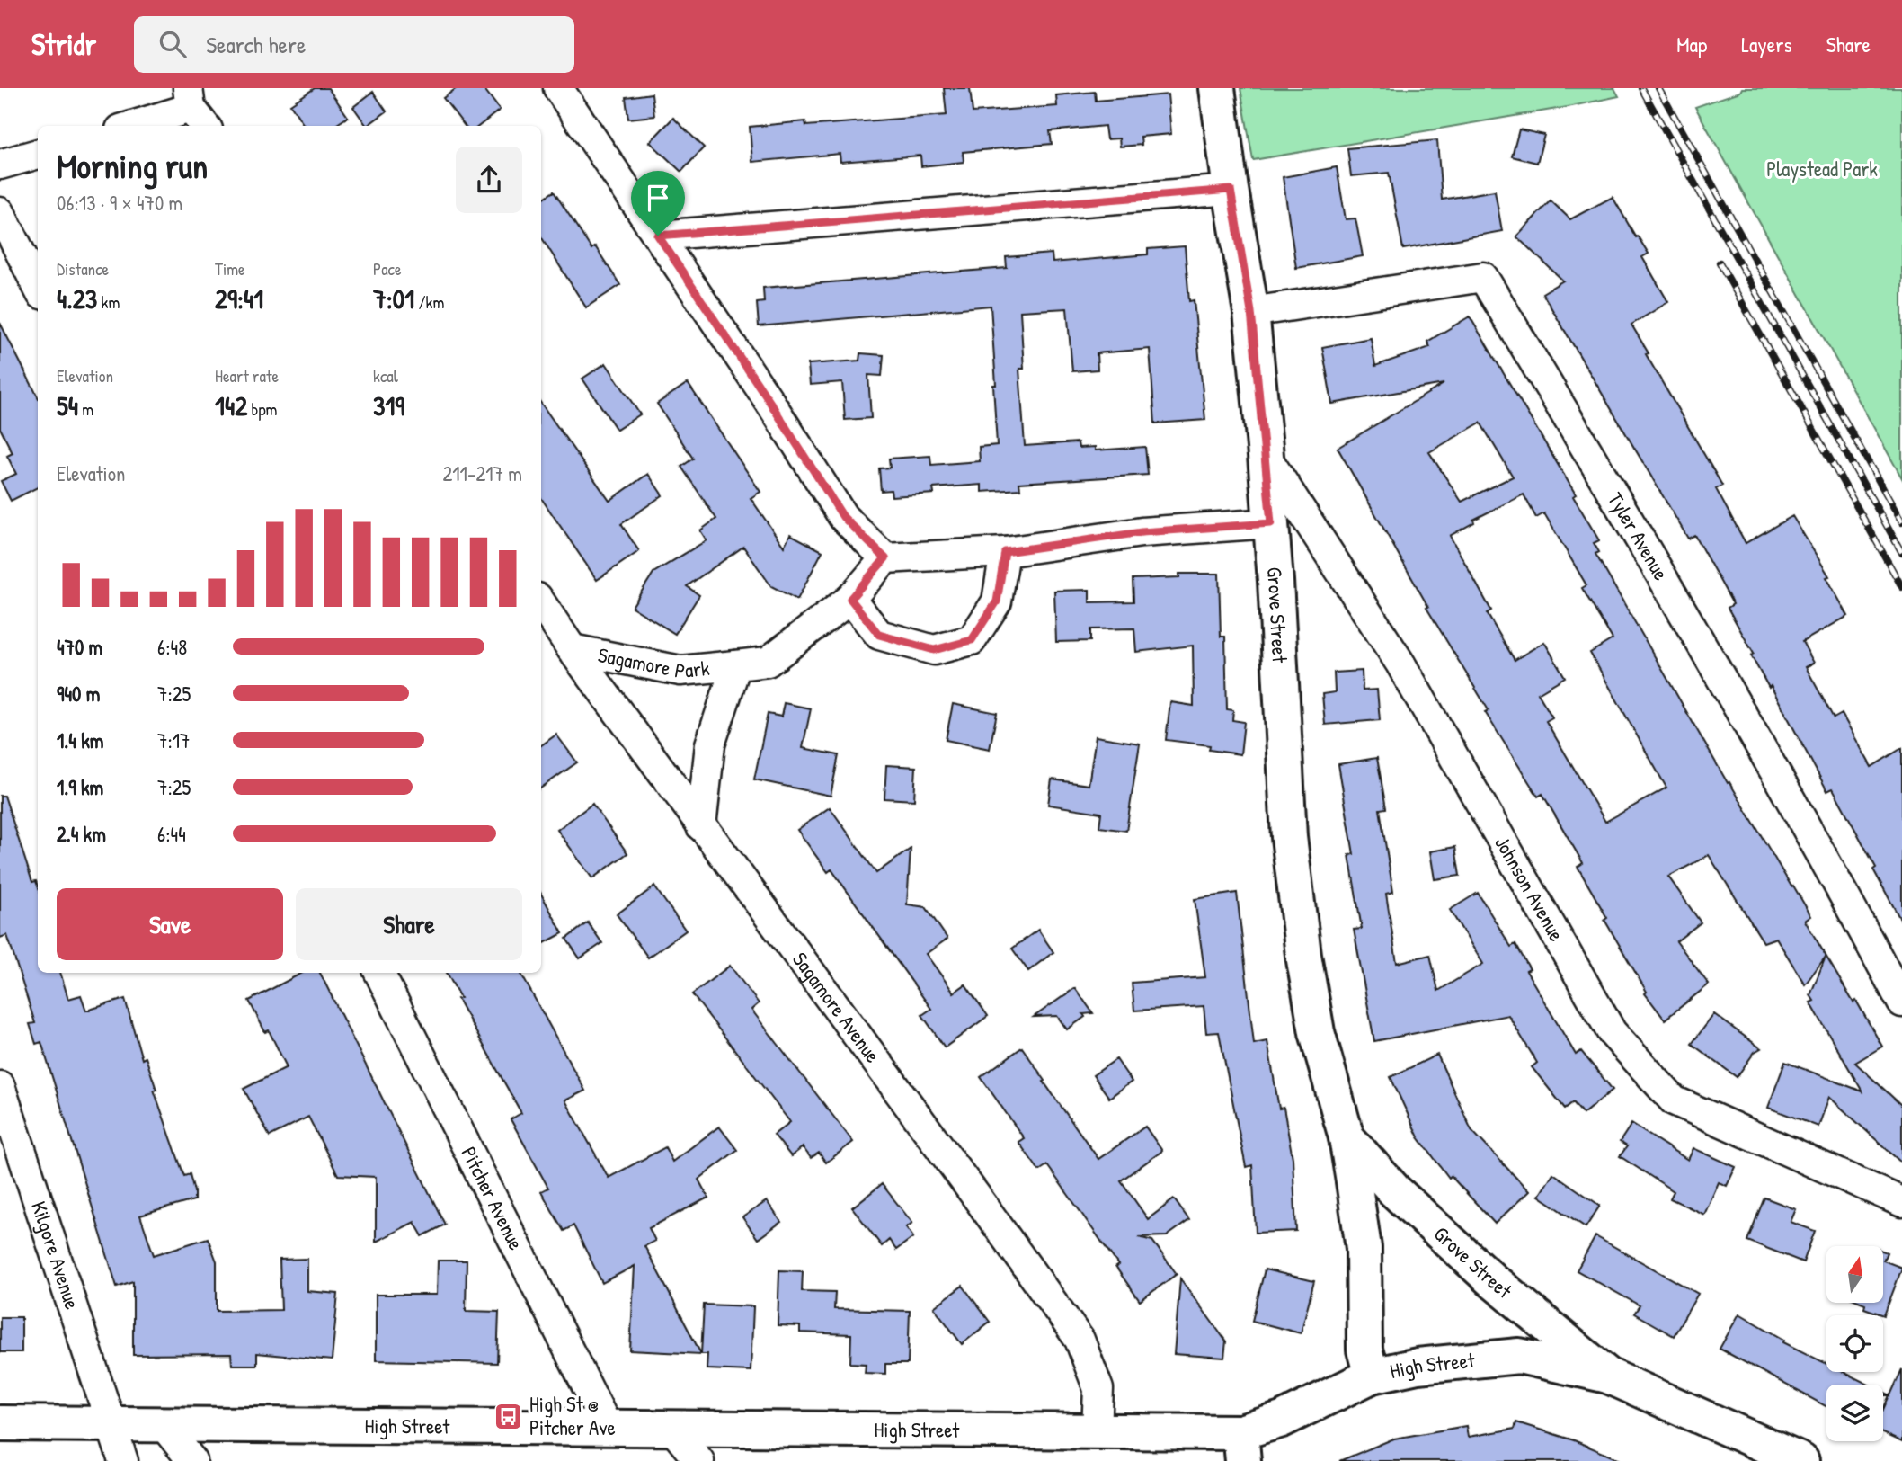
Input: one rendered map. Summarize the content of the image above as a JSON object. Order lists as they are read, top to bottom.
{
  "streets": {
    "main road": ["Grove Street", "High Street"],
    "street": [
      "Tyler Avenue",
      "Sagamore Park",
      "Johnson Avenue",
      "Sagamore Avenue",
      "Pitcher Avenue",
      "Kilgore Avenue"
    ]
  },
  "crossings": [
    ["Tyler Avenue", "Grove Street"],
    ["Grove Street", "Johnson Avenue"],
    ["Grove Street", "High Street"],
    ["Sagamore Park", "Sagamore Avenue"],
    ["Sagamore Avenue", "High Street"],
    ["Pitcher Avenue", "High Street"],
    ["Kilgore Avenue", "High Street"]
  ],
  "parks": ["Playstead Park"],
  "places": {
    "bus stop": ["High St @ Pitcher Ave"]
  },
  "north": "top",
  "page": {
    "header": "Stridr",
    "search": "Search here",
    "nav": ["Map", "Layers", "Share"],
    "heading": ["Morning run", "06:13 · 9 × 470 m"],
    "stats": [
      ["Distance", "4.23 km"],
      ["Time", "29:41"],
      ["Pace", "7:01 /km"],
      ["Elevation", "54 m"],
      ["Heart rate", "142 bpm"],
      ["kcal", "319"]
    ],
    "chart": ["Elevation", "211–217 m"],
    "list": [
      {
        "name": "470 m",
        "note": "6:48"
      },
      {
        "name": "940 m",
        "note": "7:25"
      },
      {
        "name": "1.4 km",
        "note": "7:17"
      },
      {
        "name": "1.9 km",
        "note": "7:25"
      },
      {
        "name": "2.4 km",
        "note": "6:44"
      }
    ],
    "buttons": ["Save", "Share"]
  }
}
